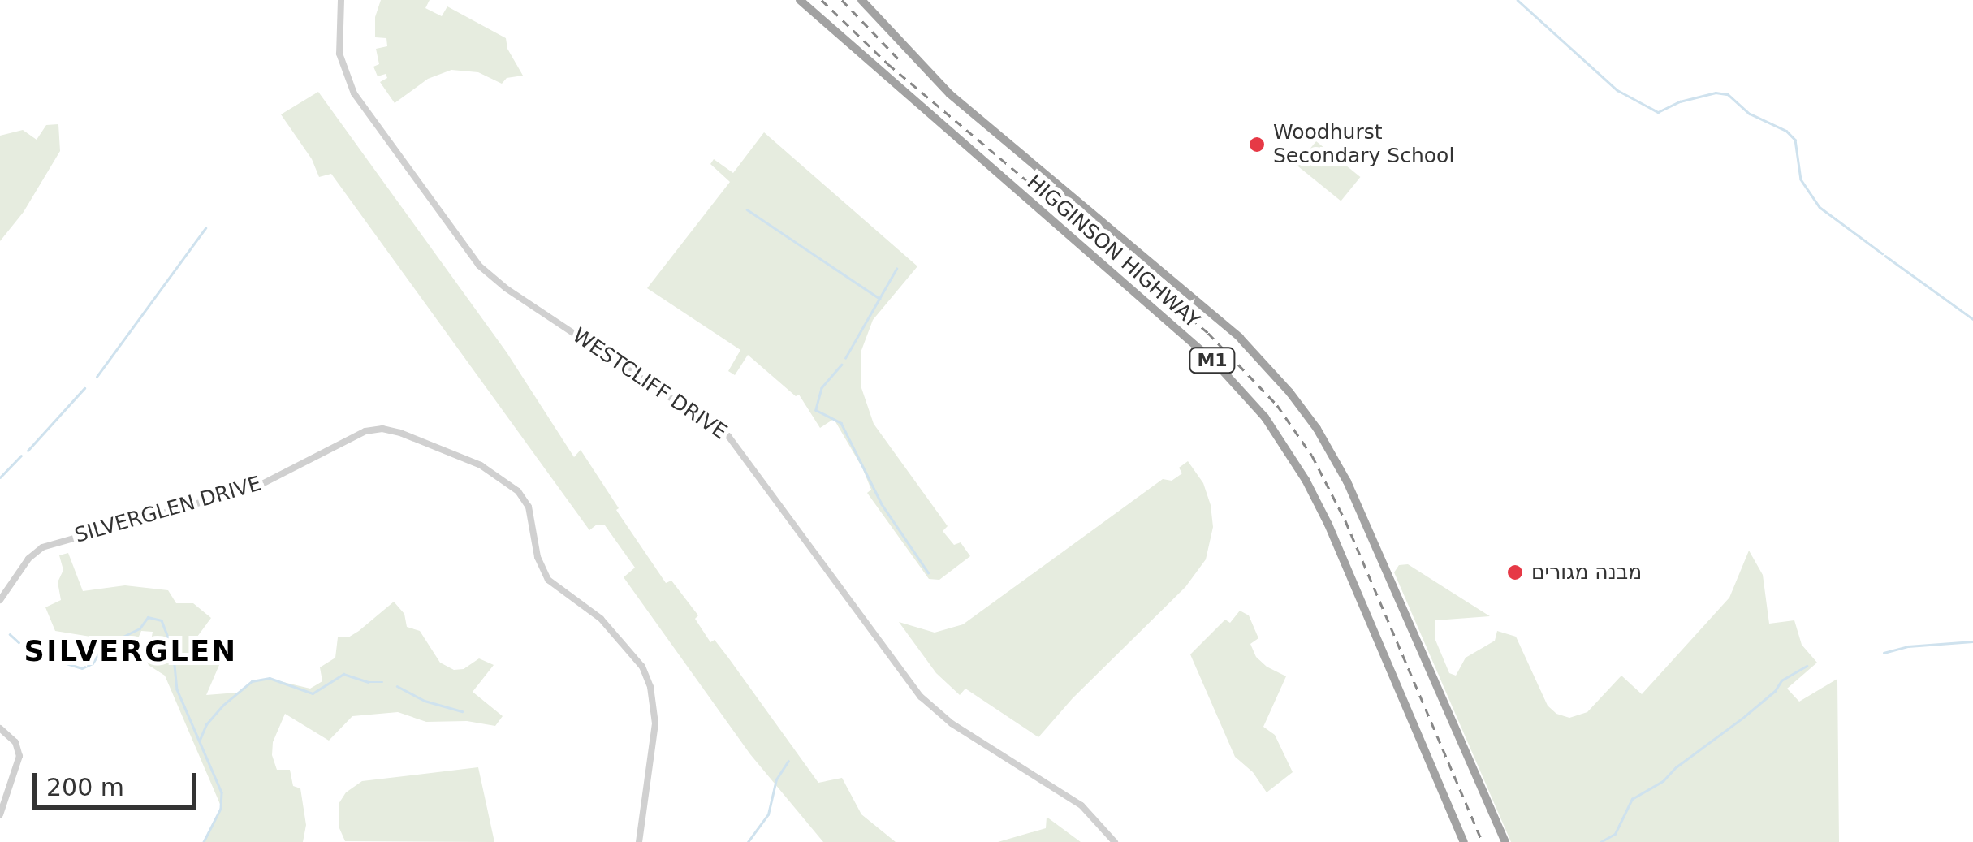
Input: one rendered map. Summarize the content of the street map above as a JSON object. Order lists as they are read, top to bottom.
{
  "streets": {
    "highway": ["HIGGINSON HIGHWAY", "M1"],
    "street": ["WESTCLIFF DRIVE", "SILVERGLEN DRIVE"]
  },
  "districts": ["SILVERGLEN"],
  "places": ["Woodhurst Secondary School", "מבנה מגורים"],
  "scale_bar": "200 m"
}
